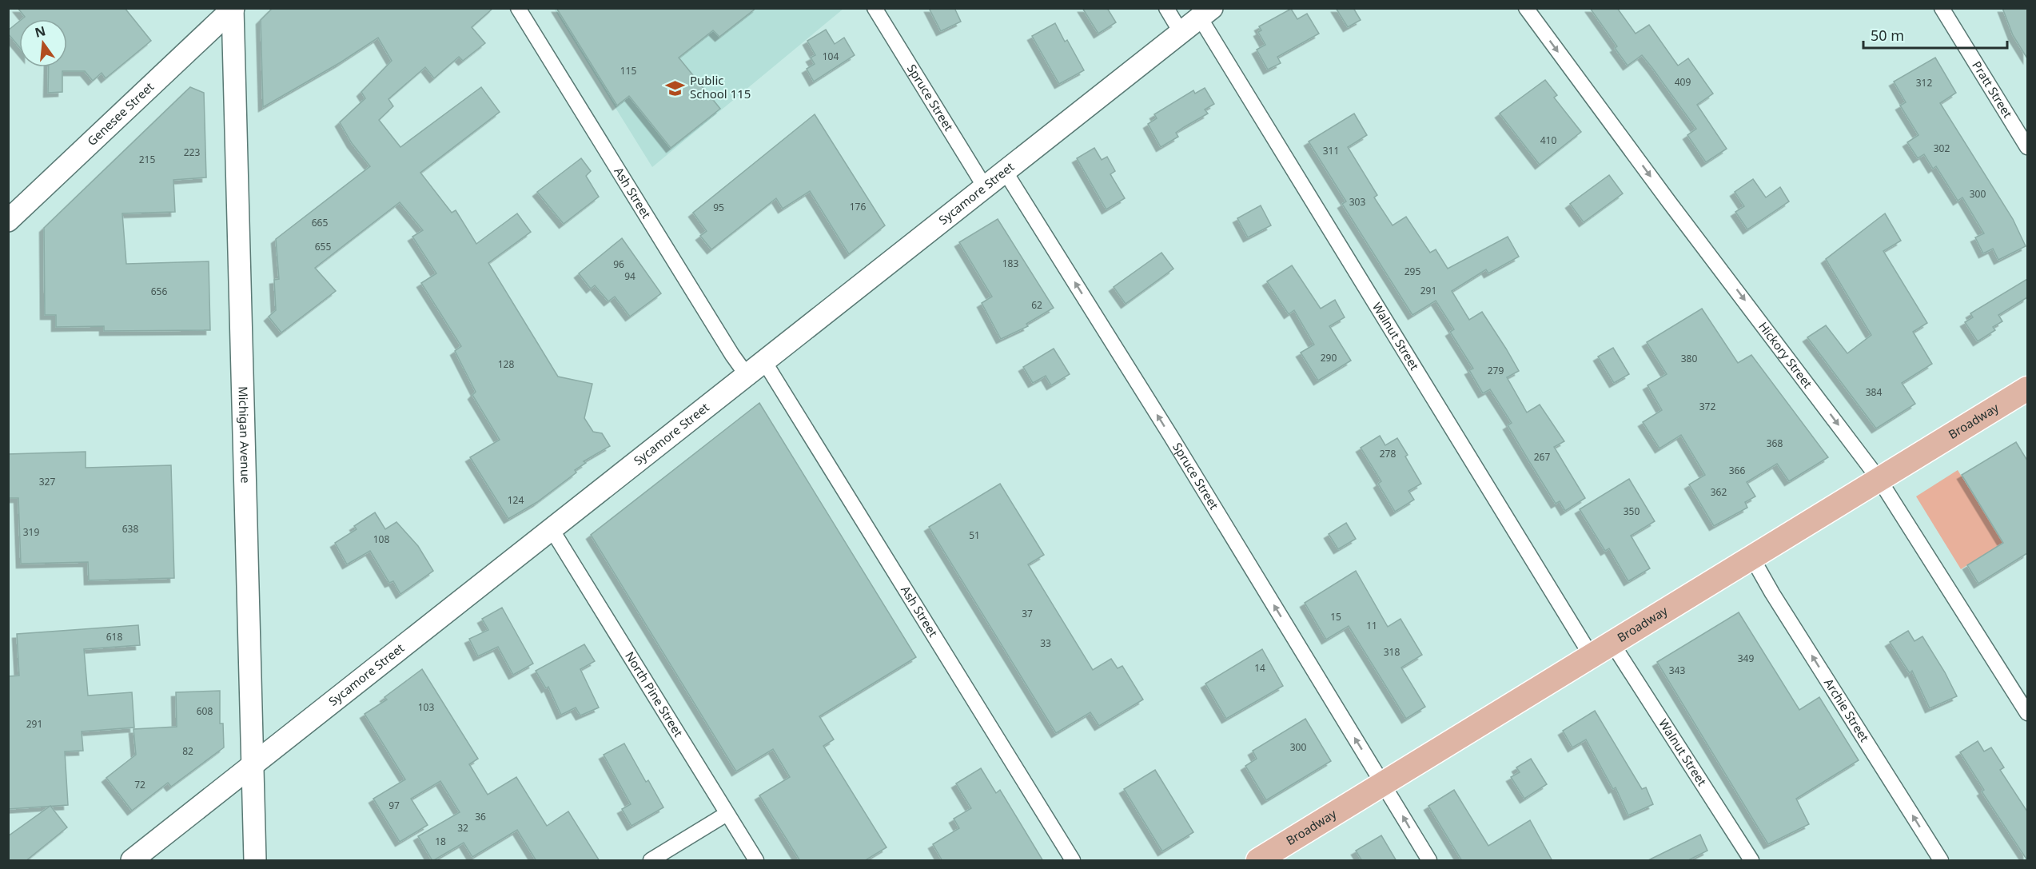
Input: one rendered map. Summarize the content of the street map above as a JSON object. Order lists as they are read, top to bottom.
{
  "streets": {
    "main road": ["Broadway"],
    "street": [
      "Pratt Street",
      "Spruce Street",
      "Genesee Street",
      "Ash Street",
      "Sycamore Street",
      "Walnut Street",
      "Hickory Street",
      "Michigan Avenue",
      "North Pine Street",
      "Archie Street"
    ]
  },
  "crossings": [
    ["Spruce Street", "Sycamore Street"],
    ["Spruce Street", "Broadway"],
    ["Genesee Street", "Michigan Avenue"],
    ["Ash Street", "Sycamore Street"],
    ["Sycamore Street", "Walnut Street"],
    ["Sycamore Street", "Michigan Avenue"],
    ["Sycamore Street", "North Pine Street"],
    ["Walnut Street", "Broadway"],
    ["Hickory Street", "Broadway"],
    ["Broadway", "Archie Street"]
  ],
  "one_way": ["Spruce Street", "Hickory Street", "Archie Street"],
  "places": {
    "school or university": ["Public School 115"]
  },
  "house_numbers": [
    "104",
    "115",
    "409",
    "312",
    "410",
    "302",
    "311",
    "223",
    "215",
    "300",
    "303",
    "176",
    "95",
    "665",
    "655",
    "183",
    "96",
    "295",
    "94",
    "291",
    "656",
    "62",
    "290",
    "380",
    "128",
    "279",
    "384",
    "372",
    "368",
    "278",
    "267",
    "366",
    "327",
    "362",
    "124",
    "350",
    "638",
    "319",
    "51",
    "108",
    "37",
    "15",
    "11",
    "618",
    "33",
    "318",
    "349",
    "14",
    "343",
    "103",
    "608",
    "291",
    "300",
    "82",
    "72",
    "97",
    "36",
    "32",
    "18"
  ],
  "scale_bar": "50 m",
  "north": "top"
}
